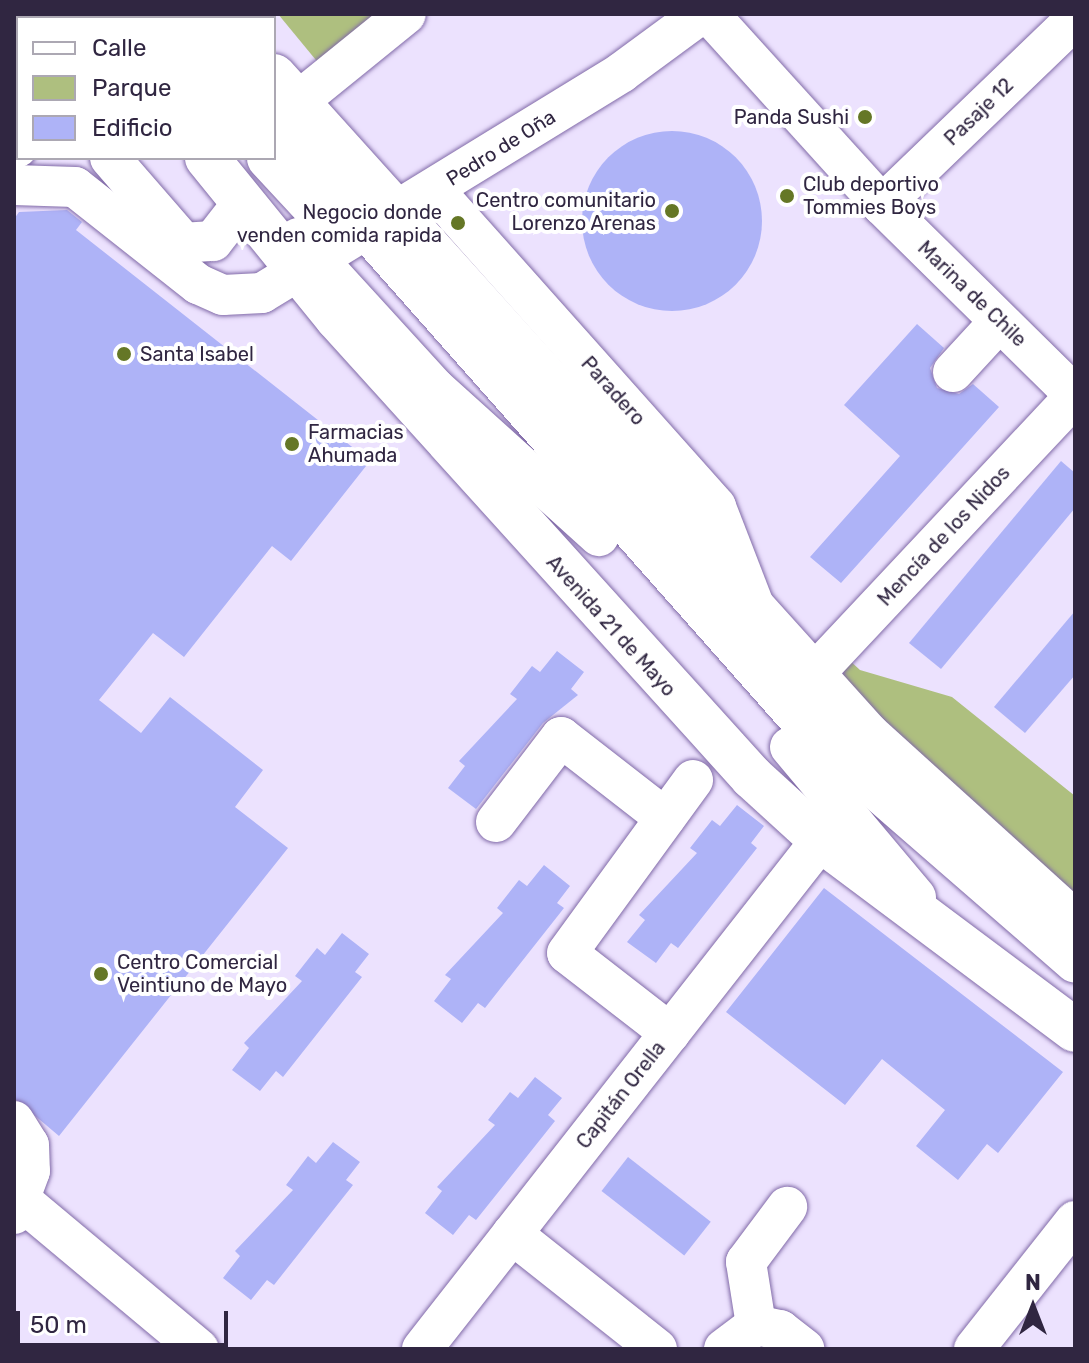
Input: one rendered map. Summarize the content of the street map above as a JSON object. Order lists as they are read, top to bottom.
{
  "streets": {
    "main road": ["Avenida 21 de Mayo"],
    "street": [
      "Pasaje 12",
      "Pedro de Oña",
      "Marina de Chile",
      "Paradero",
      "Mencía de los Nidos",
      "Capitán Orella"
    ]
  },
  "crossings": [
    ["Pasaje 12", "Marina de Chile"],
    ["Pedro de Oña", "Paradero"],
    ["Pedro de Oña", "Avenida 21 de Mayo"],
    ["Marina de Chile", "Mencía de los Nidos"],
    ["Avenida 21 de Mayo", "Capitán Orella"]
  ],
  "places": [
    "Panda Sushi",
    "Club deportivo Tommies Boys",
    "Centro comunitario Lorenzo Arenas",
    "Negocio donde venden comida rapida",
    "Santa Isabel",
    "Farmacias Ahumada",
    "Centro Comercial Veintiuno de Mayo"
  ],
  "legend": ["Calle", "Parque", "Edificio"],
  "scale_bar": "50 m",
  "north": "top"
}
